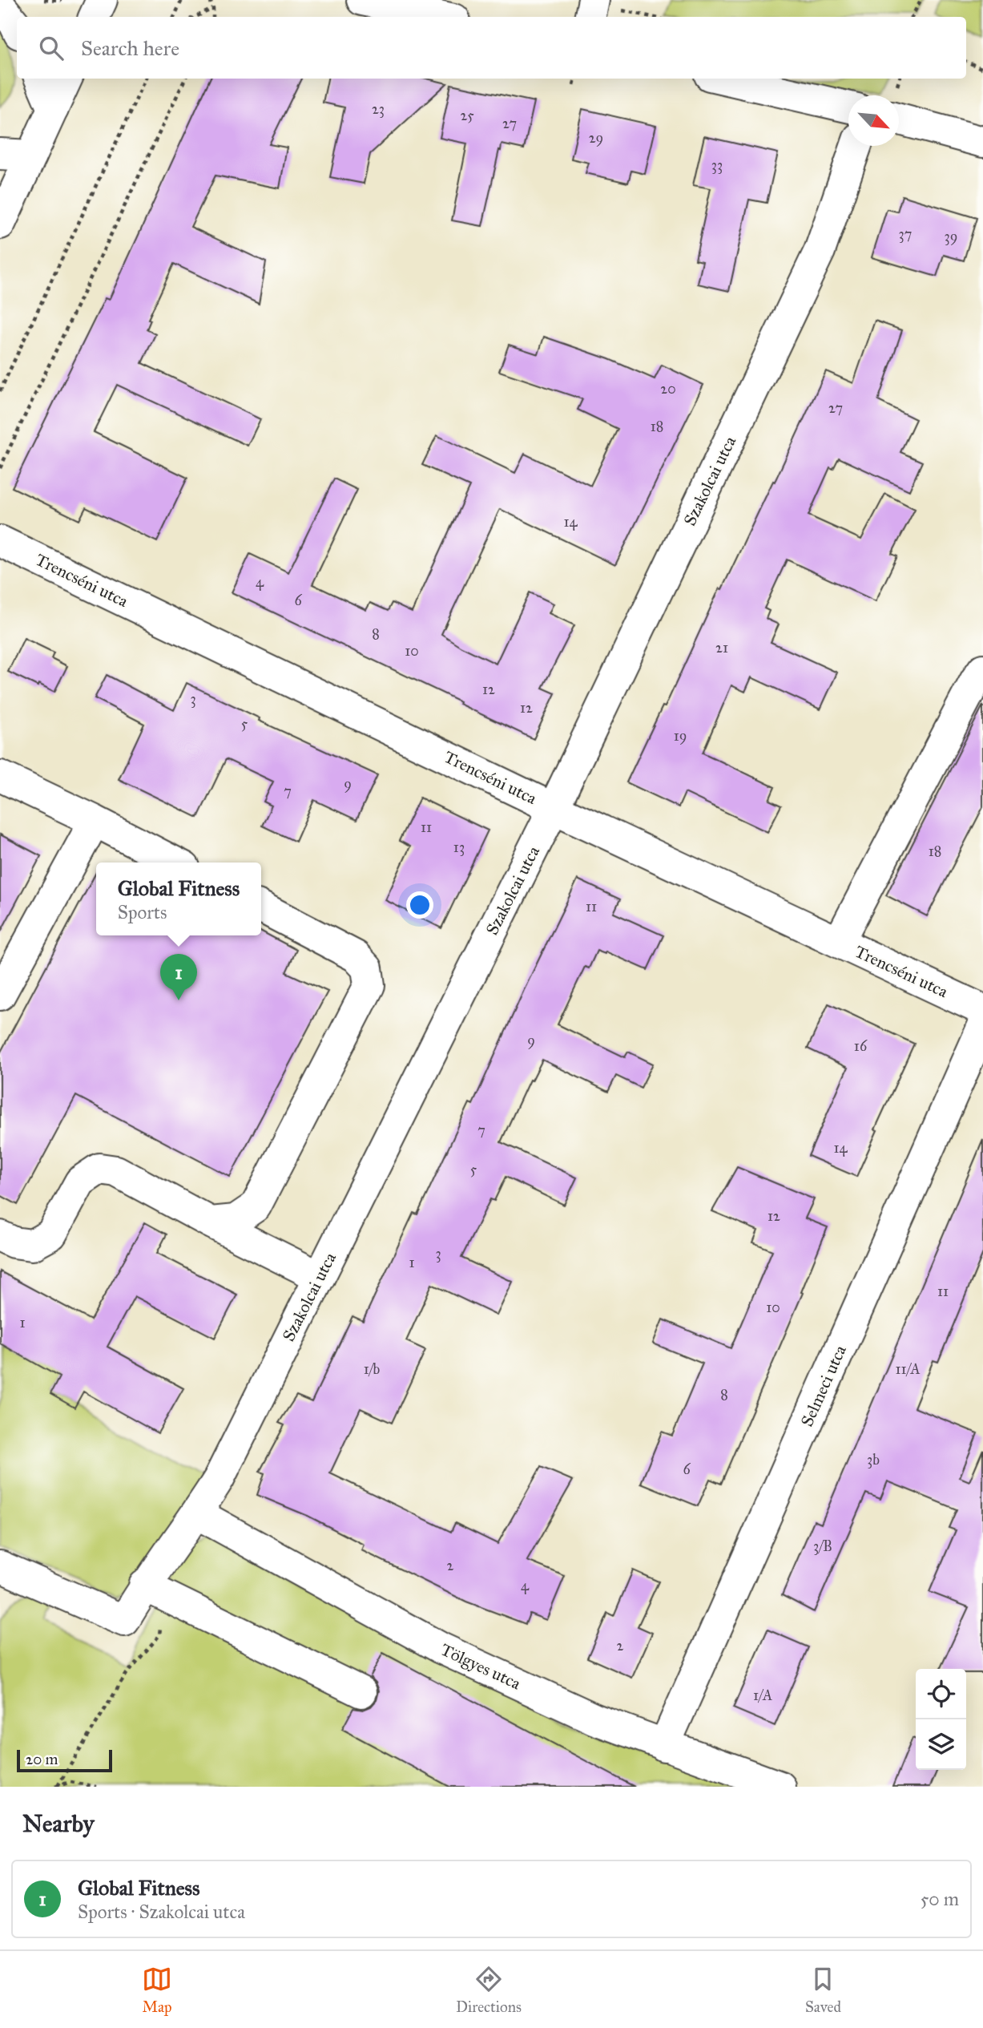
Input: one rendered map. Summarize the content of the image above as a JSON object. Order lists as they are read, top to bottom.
{
  "streets": {
    "street": [
      "Szakolcai utca",
      "Trencséni utca",
      "Selmeci utca",
      "Tölgyes utca"
    ]
  },
  "crossings": [
    ["Szakolcai utca", "Trencséni utca"],
    ["Szakolcai utca", "Tölgyes utca"],
    ["Selmeci utca", "Tölgyes utca"]
  ],
  "house_numbers": [
    "23",
    "25",
    "27",
    "29",
    "33",
    "37",
    "39",
    "20",
    "27",
    "18",
    "14",
    "4",
    "6",
    "8",
    "21",
    "10",
    "12",
    "3",
    "12",
    "5",
    "19",
    "9",
    "7",
    "11",
    "13",
    "18",
    "11",
    "9",
    "16",
    "7",
    "14",
    "5",
    "12",
    "3",
    "1",
    "11",
    "10",
    "1",
    "1/b",
    "11/A",
    "8",
    "3b",
    "6",
    "3/B",
    "2",
    "4",
    "2",
    "1/A"
  ],
  "scale_bar": "20 m",
  "north": "bottom right",
  "page": {
    "search": "Search here",
    "popup": ["Global Fitness", "Sports"],
    "pins": "1",
    "scale": "20 m",
    "heading": "Nearby",
    "list": [
      {
        "mark": "1",
        "name": "Global Fitness",
        "note": "Sports · Szakolcai utca",
        "value": "50 m"
      }
    ],
    "nav": ["Map", "Directions", "Saved"]
  }
}
